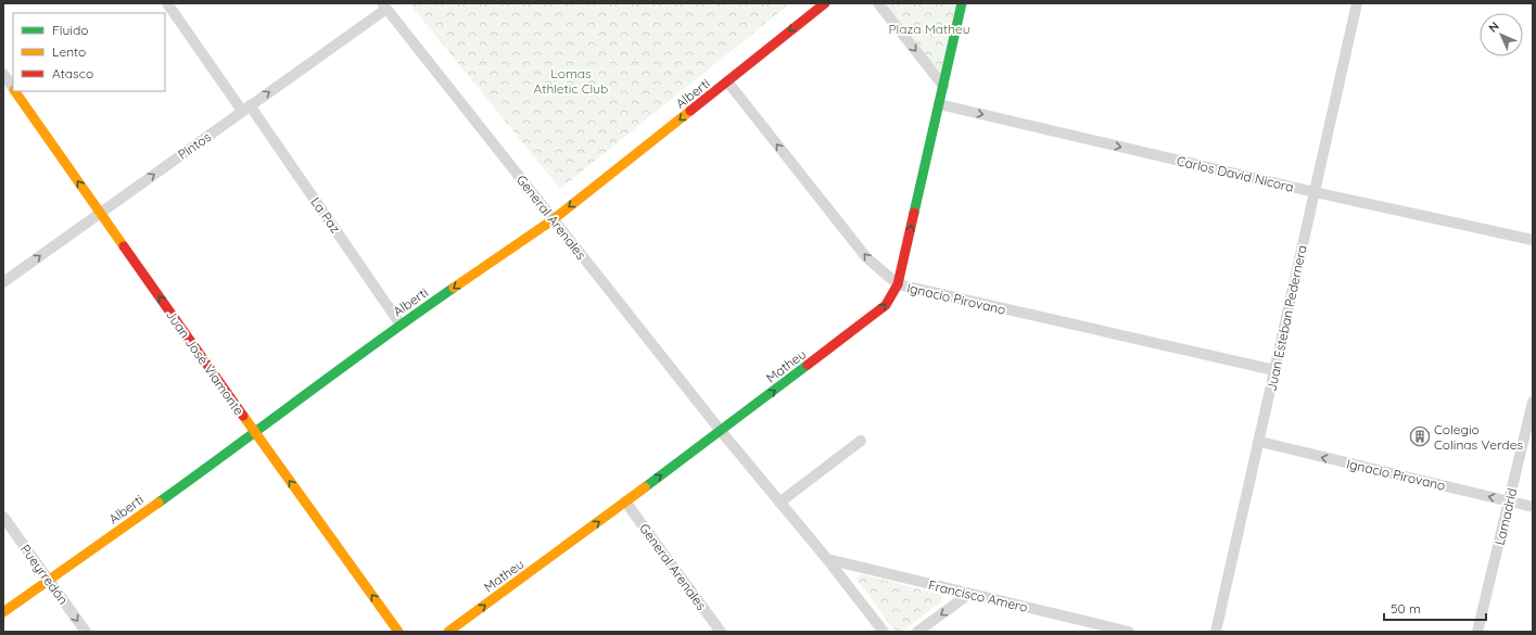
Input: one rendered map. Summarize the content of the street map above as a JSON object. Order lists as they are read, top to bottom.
{
  "streets": {
    "street": [
      "Alberti",
      "Pintos",
      "Carlos David Nicora",
      "La Paz",
      "General Arenales",
      "Ignacio Pirovano",
      "Juan Esteban Pedernera",
      "Juan José Viamonte",
      "Matheu",
      "Lamadrid",
      "Pueyrredón",
      "Francisco Amero"
    ]
  },
  "crossings": [
    ["Alberti", "La Paz"],
    ["Alberti", "General Arenales"],
    ["Alberti", "Ignacio Pirovano"],
    ["Alberti", "Juan José Viamonte"],
    ["Alberti", "Pueyrredón"],
    ["Pintos", "La Paz"],
    ["Pintos", "General Arenales"],
    ["Pintos", "Juan José Viamonte"],
    ["Carlos David Nicora", "Juan Esteban Pedernera"],
    ["Carlos David Nicora", "Matheu"],
    ["General Arenales", "Matheu"],
    ["Ignacio Pirovano", "Juan Esteban Pedernera"],
    ["Ignacio Pirovano", "Matheu"],
    ["Ignacio Pirovano", "Lamadrid"]
  ],
  "one_way": [
    "Alberti",
    "Pintos",
    "Carlos David Nicora",
    "Ignacio Pirovano",
    "Juan José Viamonte",
    "Matheu",
    "Pueyrredón"
  ],
  "parks": ["Plaza Matheu", "Lomas Athletic Club"],
  "places": {
    "building": ["Colegio Colinas Verdes"]
  },
  "legend": ["Fluido", "Lento", "Atasco"],
  "scale_bar": "50 m",
  "north": "top left"
}
